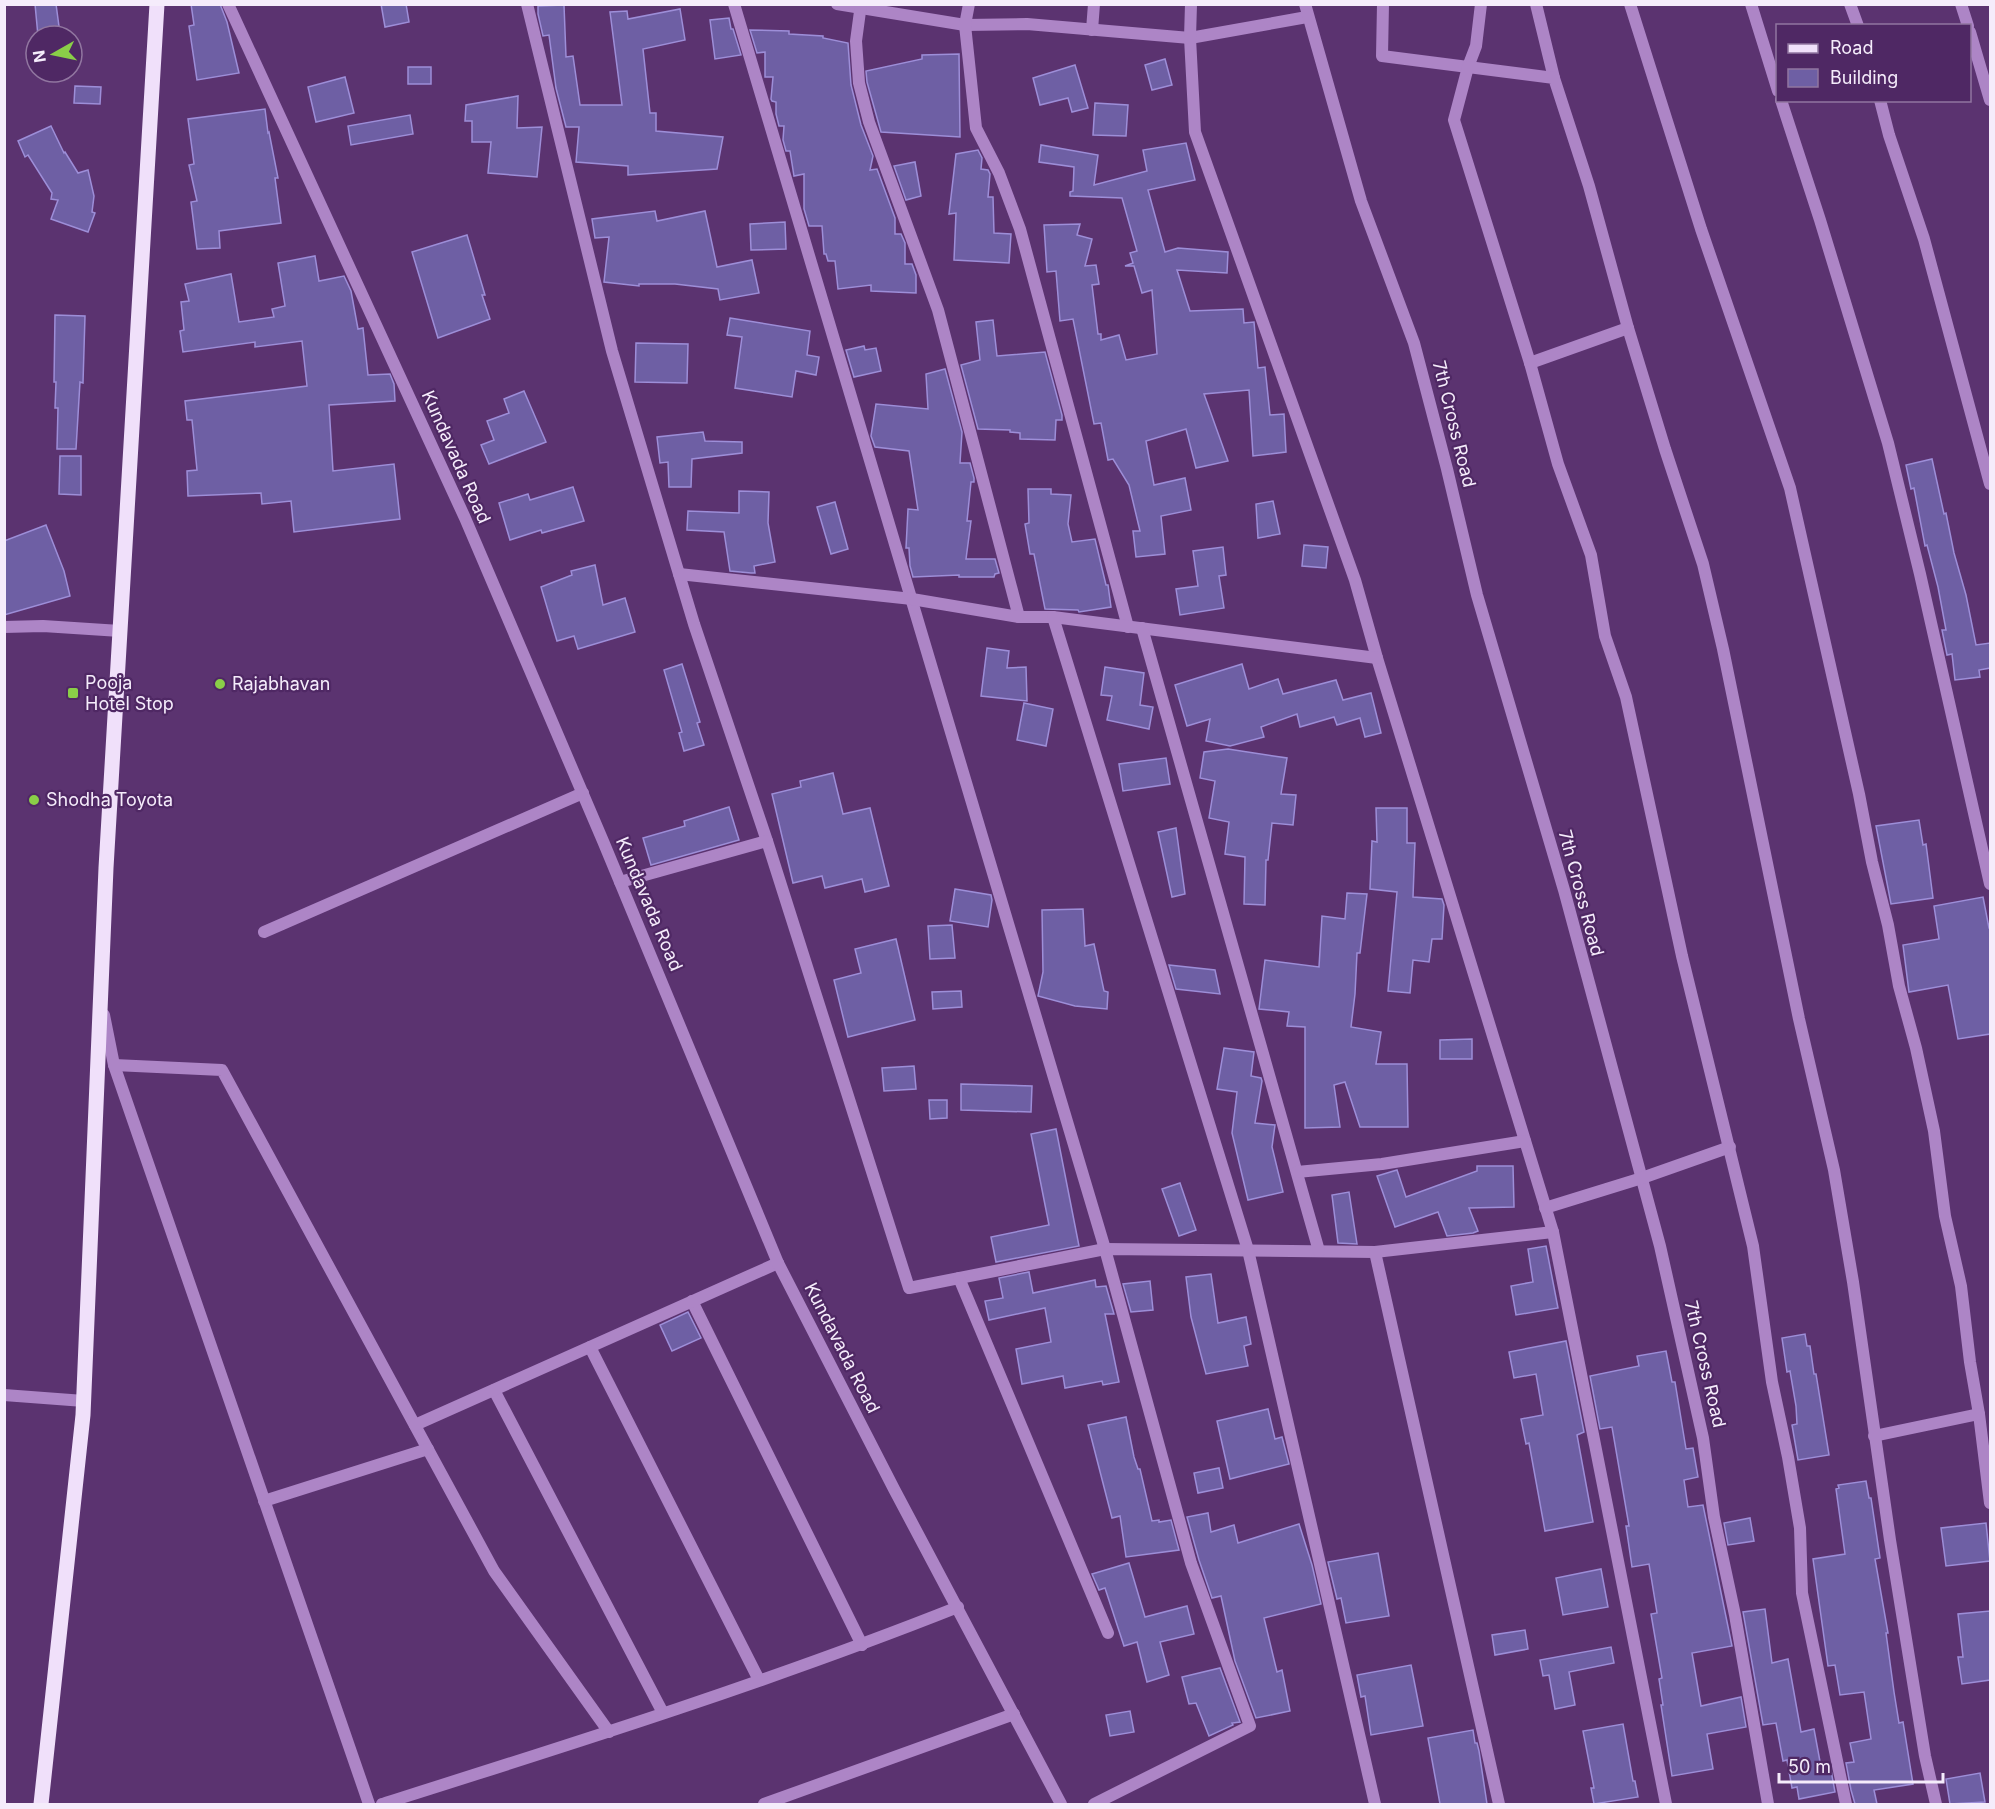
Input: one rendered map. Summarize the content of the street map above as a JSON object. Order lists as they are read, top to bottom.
{
  "streets": {
    "street": ["7th Cross Road", "Kundavada Road"]
  },
  "places": {
    "other": ["Rajabhavan", "Shodha Toyota"],
    "transit": ["Pooja Hotel Stop"]
  },
  "legend": ["Road", "Building"],
  "scale_bar": "50 m",
  "north": "left"
}
